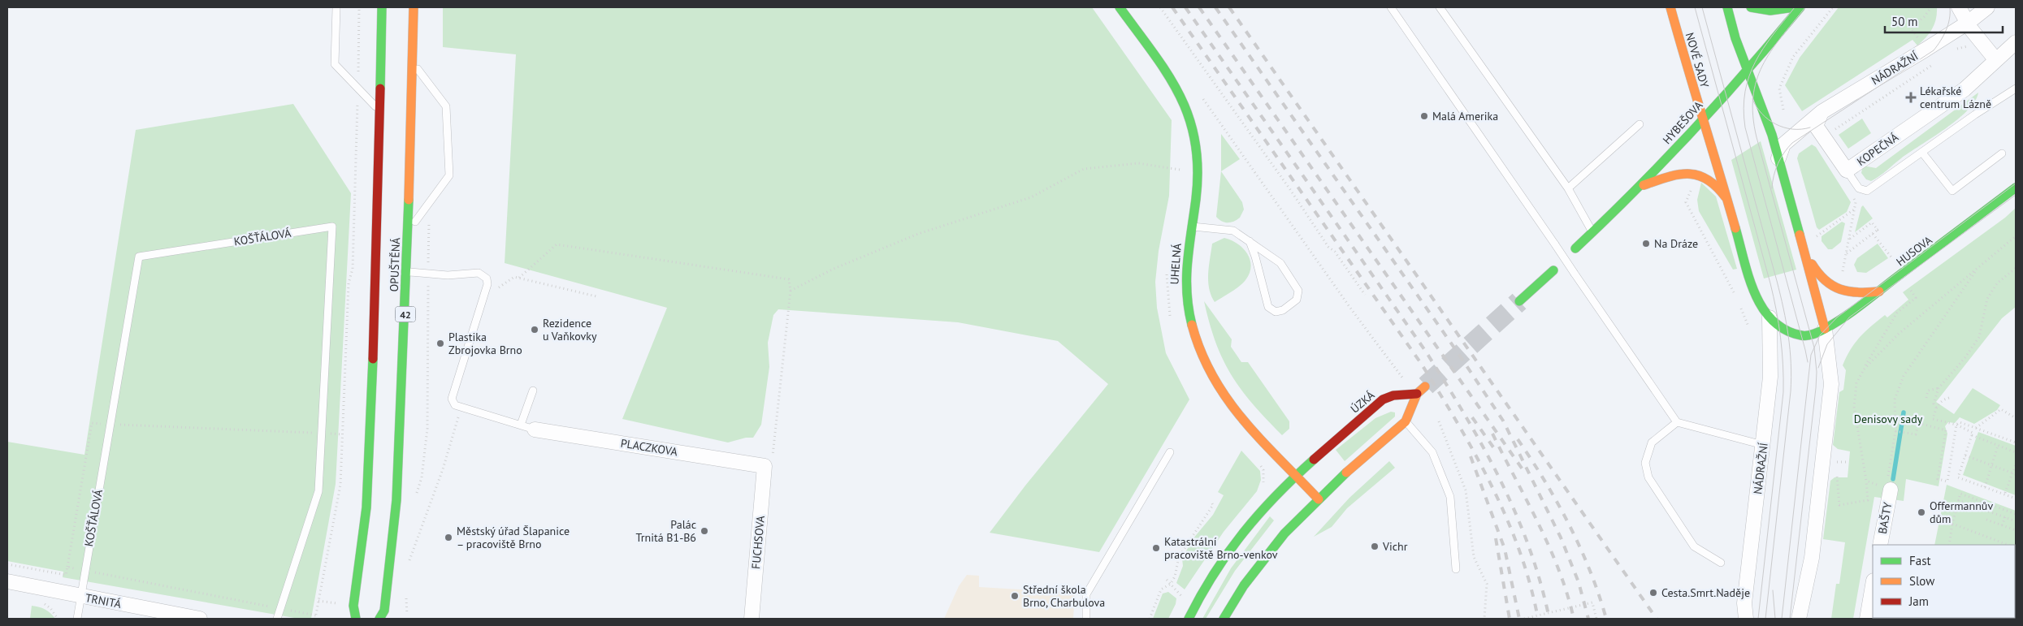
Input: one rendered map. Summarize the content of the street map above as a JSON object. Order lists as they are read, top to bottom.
{
  "streets": {
    "main road": [
      "NOVÉ SADY",
      "HYBEŠOVA",
      "HUSOVA",
      "UHELNÁ",
      "OPUŠTĚNÁ",
      "42",
      "ÚZKÁ"
    ],
    "street": [
      "NÁDRAŽNÍ",
      "KOPEČNÁ",
      "PLACZKOVA",
      "BAŠTY",
      "FUCHSOVA",
      "TRNITÁ"
    ],
    "lane": ["KOŠŤÁLOVÁ"]
  },
  "crossings": [
    ["NOVÉ SADY", "HYBEŠOVA"],
    ["KOŠŤÁLOVÁ", "TRNITÁ"],
    ["UHELNÁ", "ÚZKÁ"],
    ["PLACZKOVA", "FUCHSOVA"]
  ],
  "parks": ["Denisovy sady"],
  "places": {
    "health": ["Lékařské centrum Lázně"],
    "other": [
      "Malá Amerika",
      "Na Dráze",
      "Rezidence u Vaňkovky",
      "Plastika Zbrojovka Brno",
      "Offermannův dům",
      "Palác Trnitá B1-B6",
      "Městský úřad Šlapanice – pracoviště Brno",
      "Vichr",
      "Katastrální pracoviště Brno-venkov",
      "Cesta.Smrt.Naděje",
      "Střední škola Brno, Charbulova"
    ]
  },
  "legend": ["Fast", "Slow", "Jam"],
  "scale_bar": "50 m"
}
